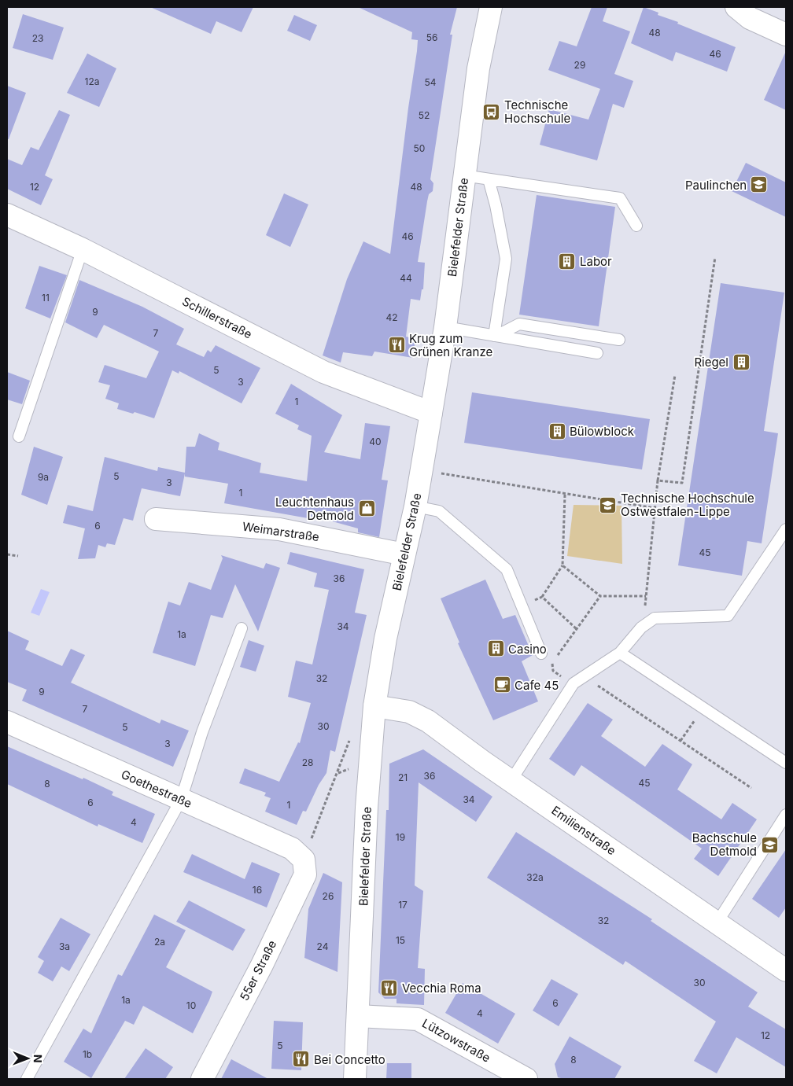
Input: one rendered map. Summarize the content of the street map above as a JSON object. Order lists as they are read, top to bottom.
{
  "streets": {
    "street": [
      "Bielefelder Straße",
      "Schillerstraße",
      "Weimarstraße",
      "Goethestraße",
      "Emilienstraße",
      "55er Straße",
      "Lützowstraße"
    ]
  },
  "crossings": [
    ["Bielefelder Straße", "Schillerstraße"],
    ["Bielefelder Straße", "Weimarstraße"],
    ["Bielefelder Straße", "Emilienstraße"],
    ["Bielefelder Straße", "Lützowstraße"],
    ["Goethestraße", "55er Straße"]
  ],
  "places": {
    "bus stop": ["Technische Hochschule"],
    "school or university": ["Paulinchen", "Technische Hochschule Ostwestfalen-Lippe", "Bachschule Detmold"],
    "building": [
      "Labor",
      "Riegel",
      "Bülowblock",
      "Casino"
    ],
    "restaurant": ["Krug zum Grünen Kranze", "Vecchia Roma", "Bei Concetto"],
    "shop": ["Leuchtenhaus Detmold"],
    "cafe": ["Cafe 45"]
  },
  "house_numbers": [
    "48",
    "56",
    "23",
    "46",
    "29",
    "12a",
    "54",
    "52",
    "50",
    "12",
    "48",
    "46",
    "44",
    "11",
    "9",
    "42",
    "7",
    "5",
    "3",
    "1",
    "40",
    "5",
    "9a",
    "3",
    "1",
    "6",
    "45",
    "36",
    "34",
    "1a",
    "32",
    "9",
    "7",
    "30",
    "5",
    "3",
    "28",
    "36",
    "21",
    "45",
    "8",
    "34",
    "6",
    "1",
    "4",
    "19",
    "32a",
    "16",
    "26",
    "17",
    "32",
    "15",
    "2a",
    "3a",
    "24",
    "30",
    "1a",
    "6",
    "10",
    "4",
    "12",
    "5",
    "1b",
    "8"
  ],
  "north": "right"
}
